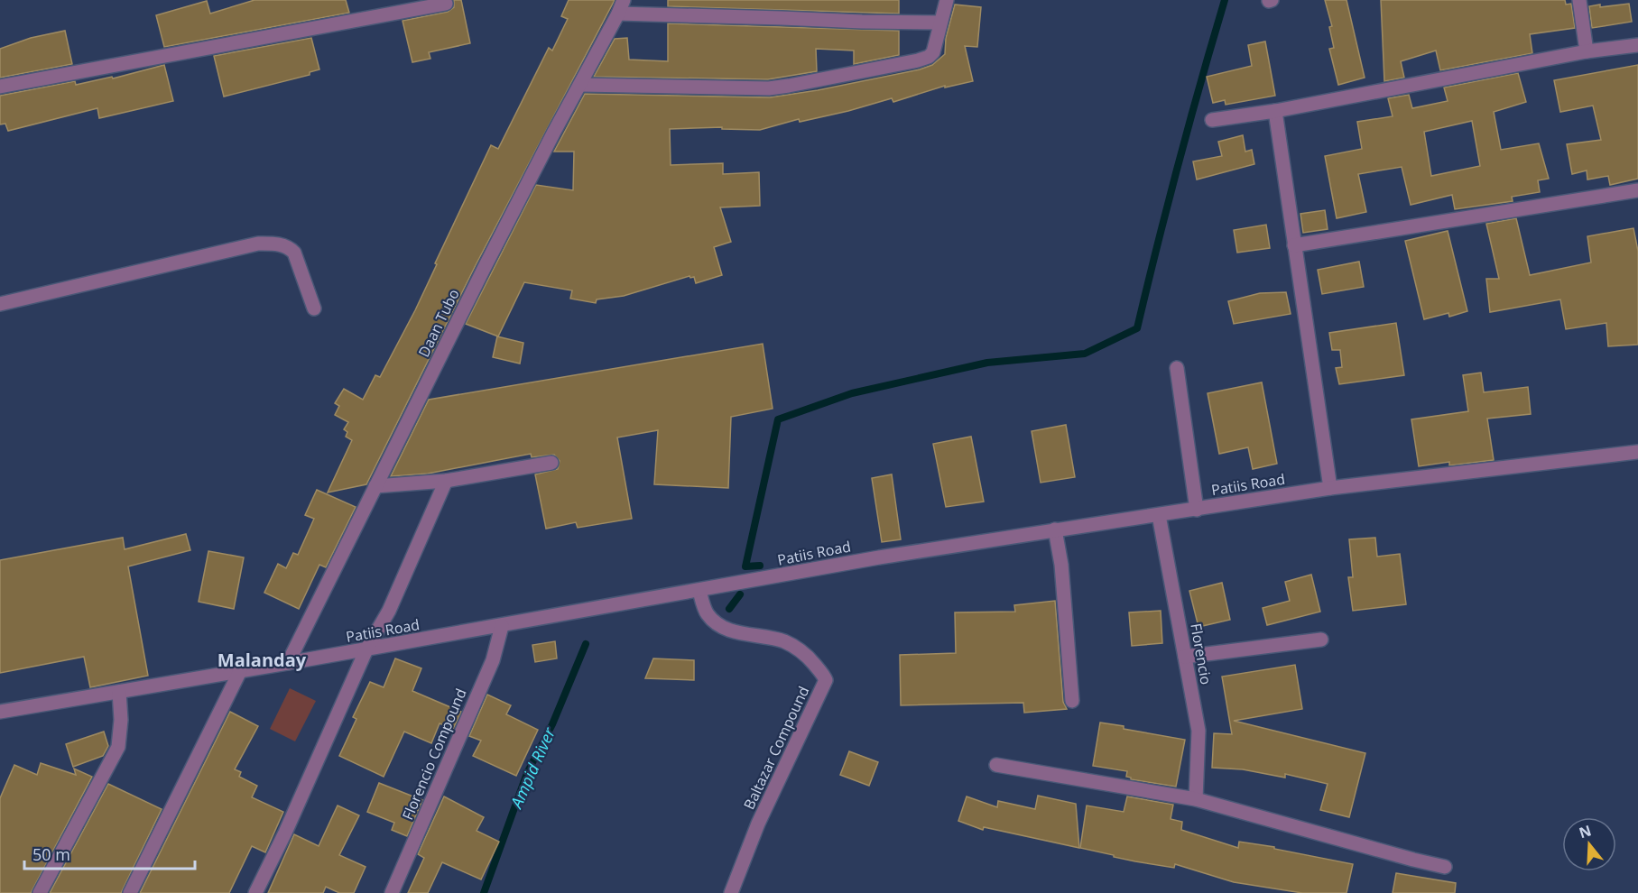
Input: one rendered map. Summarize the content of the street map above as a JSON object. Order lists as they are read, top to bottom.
{
  "streets": {
    "street": [
      "Daan Tubo",
      "Patiis Road",
      "Florencio",
      "Baltazar Compound",
      "Florencio Compound"
    ]
  },
  "crossings": [
    ["Daan Tubo", "Patiis Road"],
    ["Patiis Road", "Florencio"],
    ["Patiis Road", "Baltazar Compound"],
    ["Patiis Road", "Florencio Compound"]
  ],
  "districts": ["Malanday"],
  "water": ["Ampid River"],
  "scale_bar": "50 m",
  "north": "top"
}
